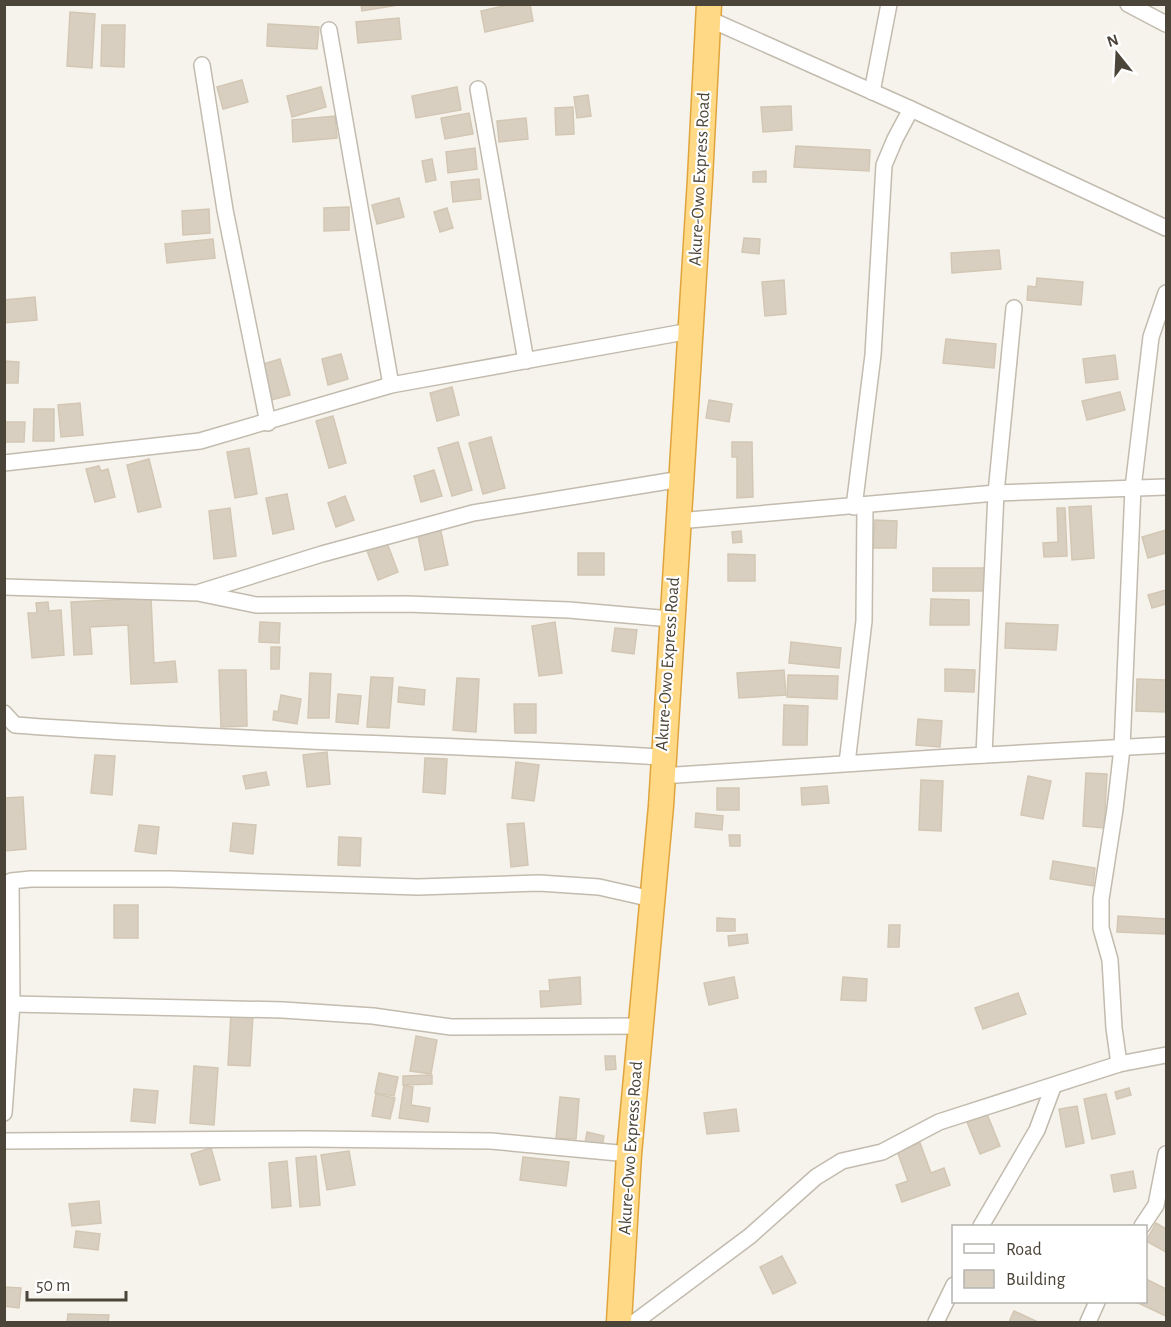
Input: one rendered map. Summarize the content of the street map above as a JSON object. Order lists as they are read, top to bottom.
{
  "streets": {
    "highway": ["Akure-Owo Express Road"]
  },
  "legend": ["Road", "Building"],
  "scale_bar": "50 m",
  "north": "top"
}
